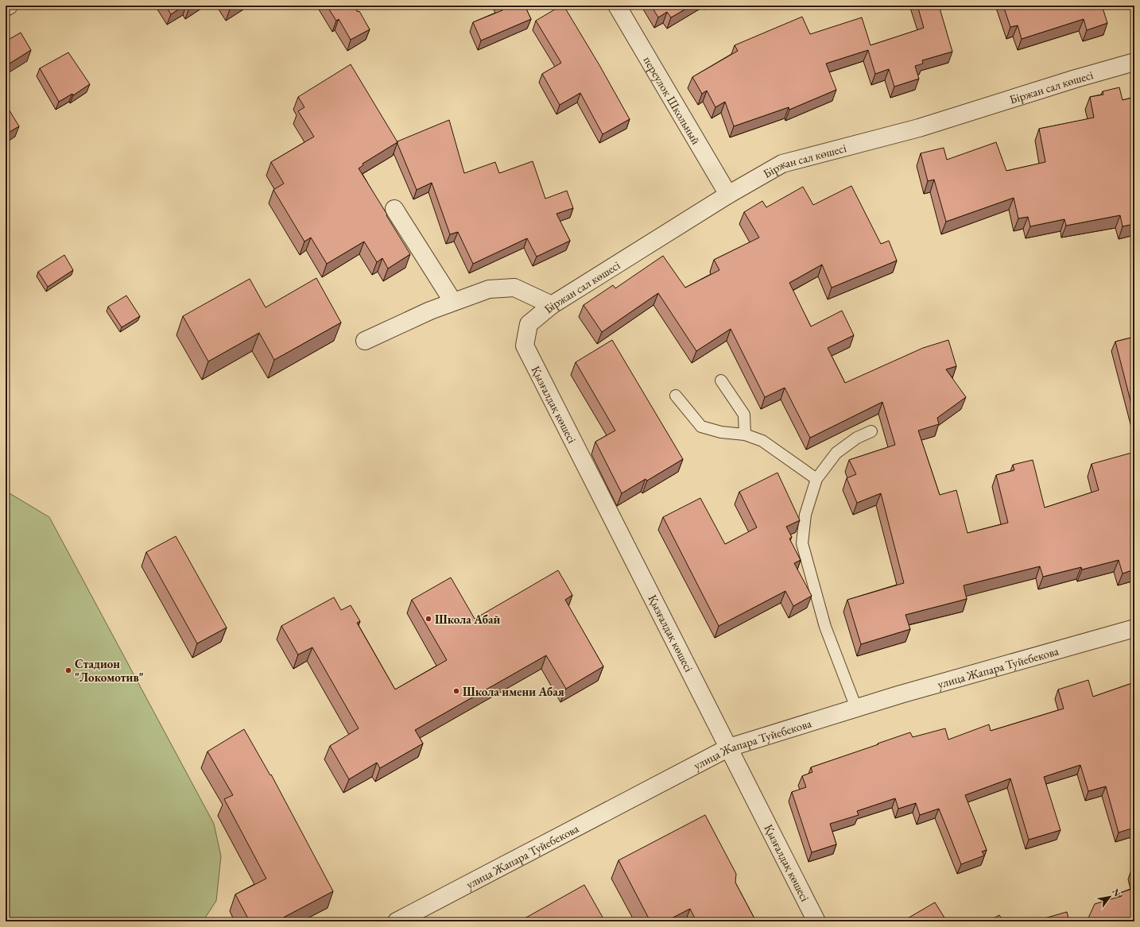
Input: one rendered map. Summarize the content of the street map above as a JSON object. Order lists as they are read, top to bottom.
{
  "streets": {
    "street": [
      "Біржан сал көшесі",
      "переулок Школьный",
      "Қызғалдақ көшесі",
      "улица Жапара Туйебекова"
    ]
  },
  "crossings": [
    ["Біржан сал көшесі", "переулок Школьный"],
    ["Біржан сал көшесі", "Қызғалдақ көшесі"],
    ["Қызғалдақ көшесі", "улица Жапара Туйебекова"]
  ],
  "places": ["Школа Абай", "Стадион \"Локомотив\"", "Школа имени Абая"],
  "north": "top right"
}
